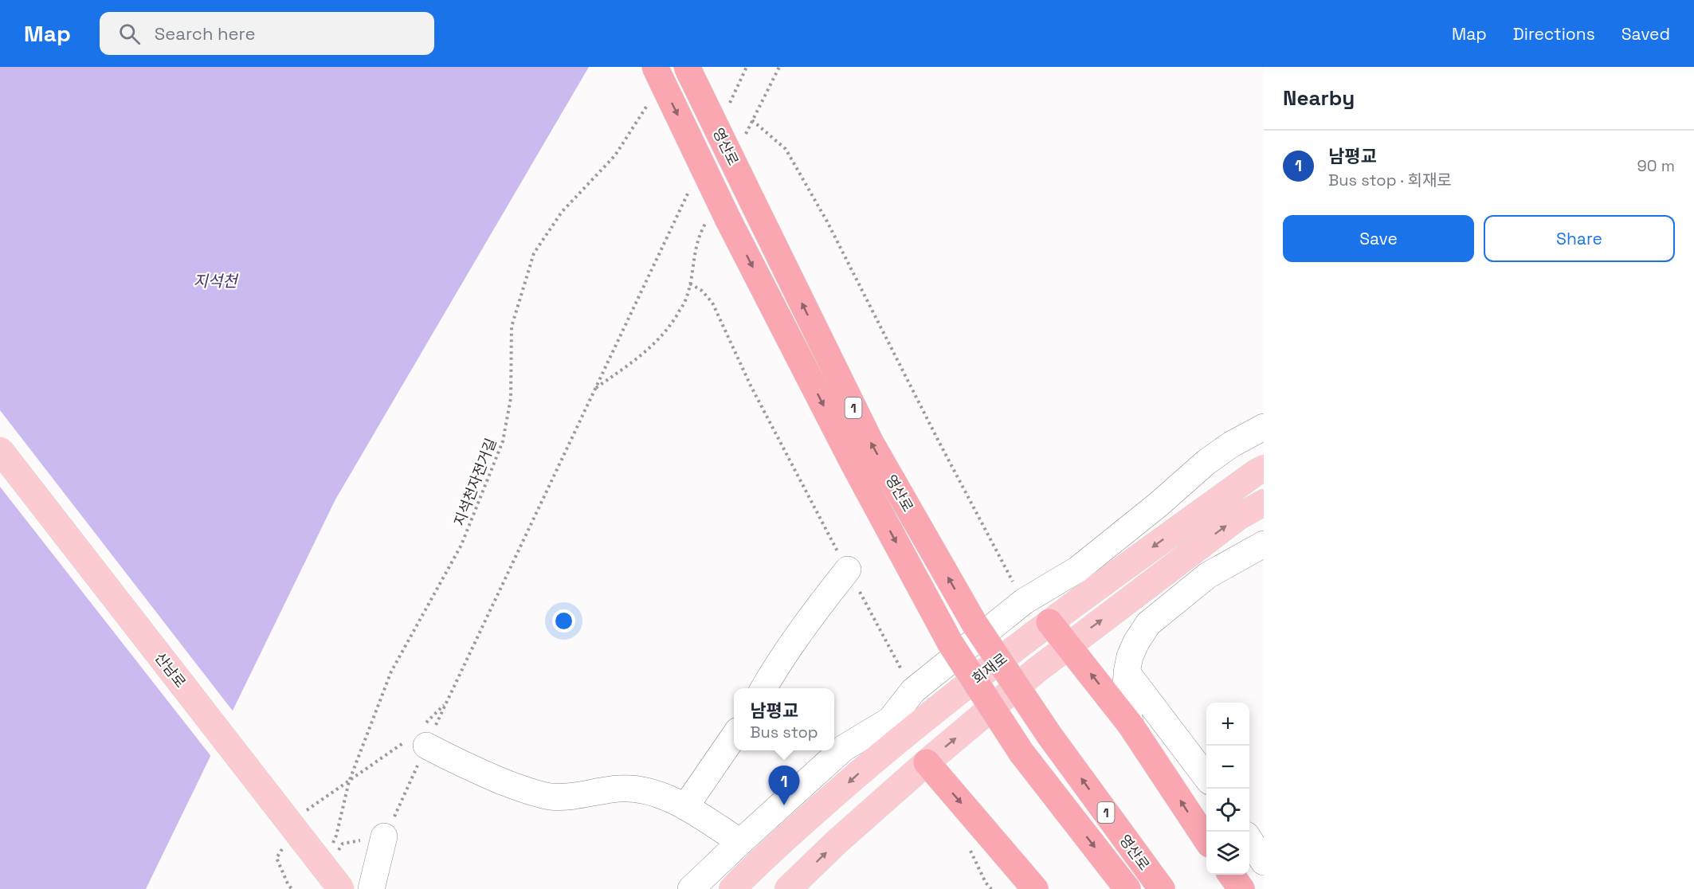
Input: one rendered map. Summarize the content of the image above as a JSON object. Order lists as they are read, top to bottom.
{
  "streets": {
    "highway": ["영산로", "1"],
    "main road": ["회재로", "산남로"],
    "path": ["지석천자전거길"]
  },
  "water": ["지석천"],
  "page": {
    "header": "Map",
    "search": "Search here",
    "nav": ["Map", "Directions", "Saved"],
    "heading": "Nearby",
    "list": [
      {
        "mark": "1",
        "name": "남평교",
        "note": "Bus stop · 회재로",
        "value": "90 m"
      }
    ],
    "buttons": ["Save", "Share"],
    "popup": ["남평교", "Bus stop"],
    "map_buttons": ["+", "−"],
    "pins": "1"
  }
}
